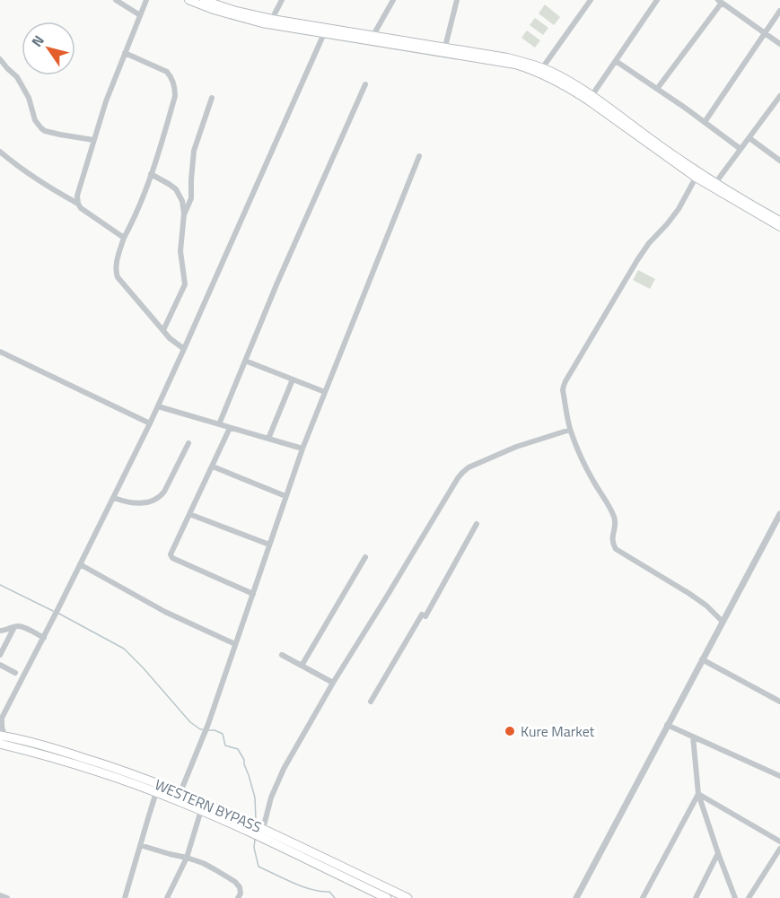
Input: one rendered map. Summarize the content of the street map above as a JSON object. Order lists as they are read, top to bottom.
{
  "streets": {
    "main road": ["WESTERN BYPASS"]
  },
  "places": ["Kure Market"],
  "north": "top left"
}
